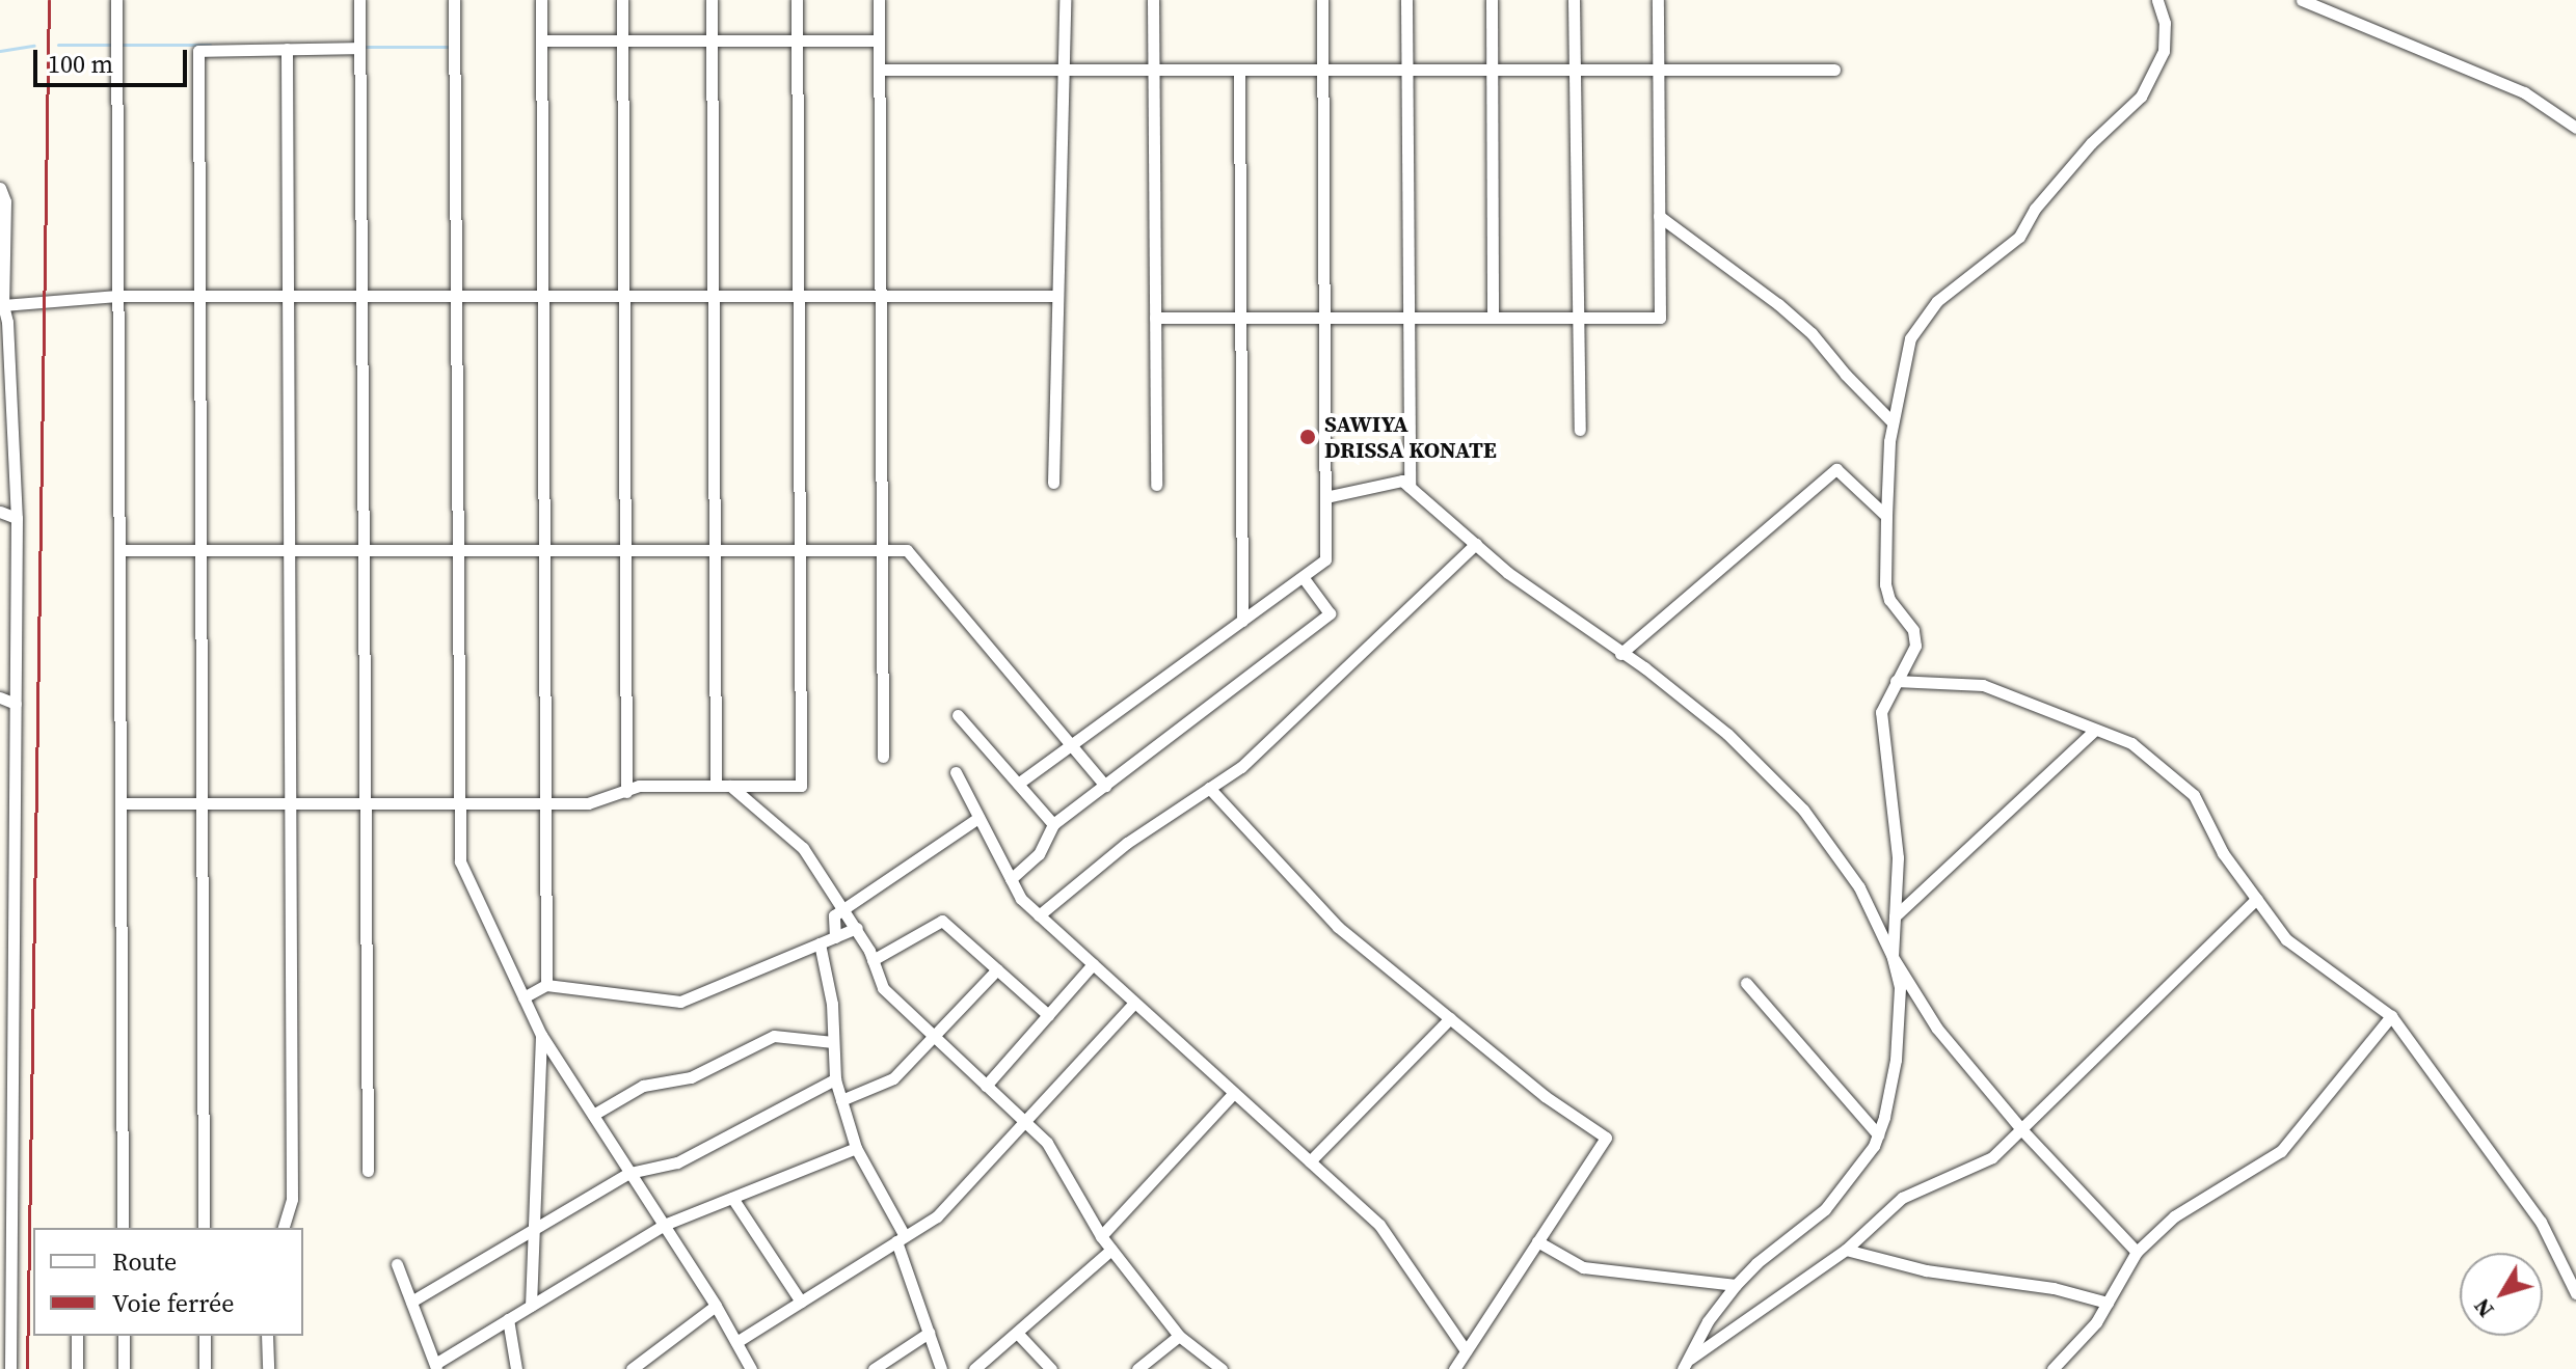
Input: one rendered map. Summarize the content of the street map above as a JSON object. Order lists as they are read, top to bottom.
{
  "places": ["SAWIYA DRISSA KONATE"],
  "legend": ["Route", "Voie ferrée"],
  "scale_bar": "100 m",
  "north": "bottom left"
}
